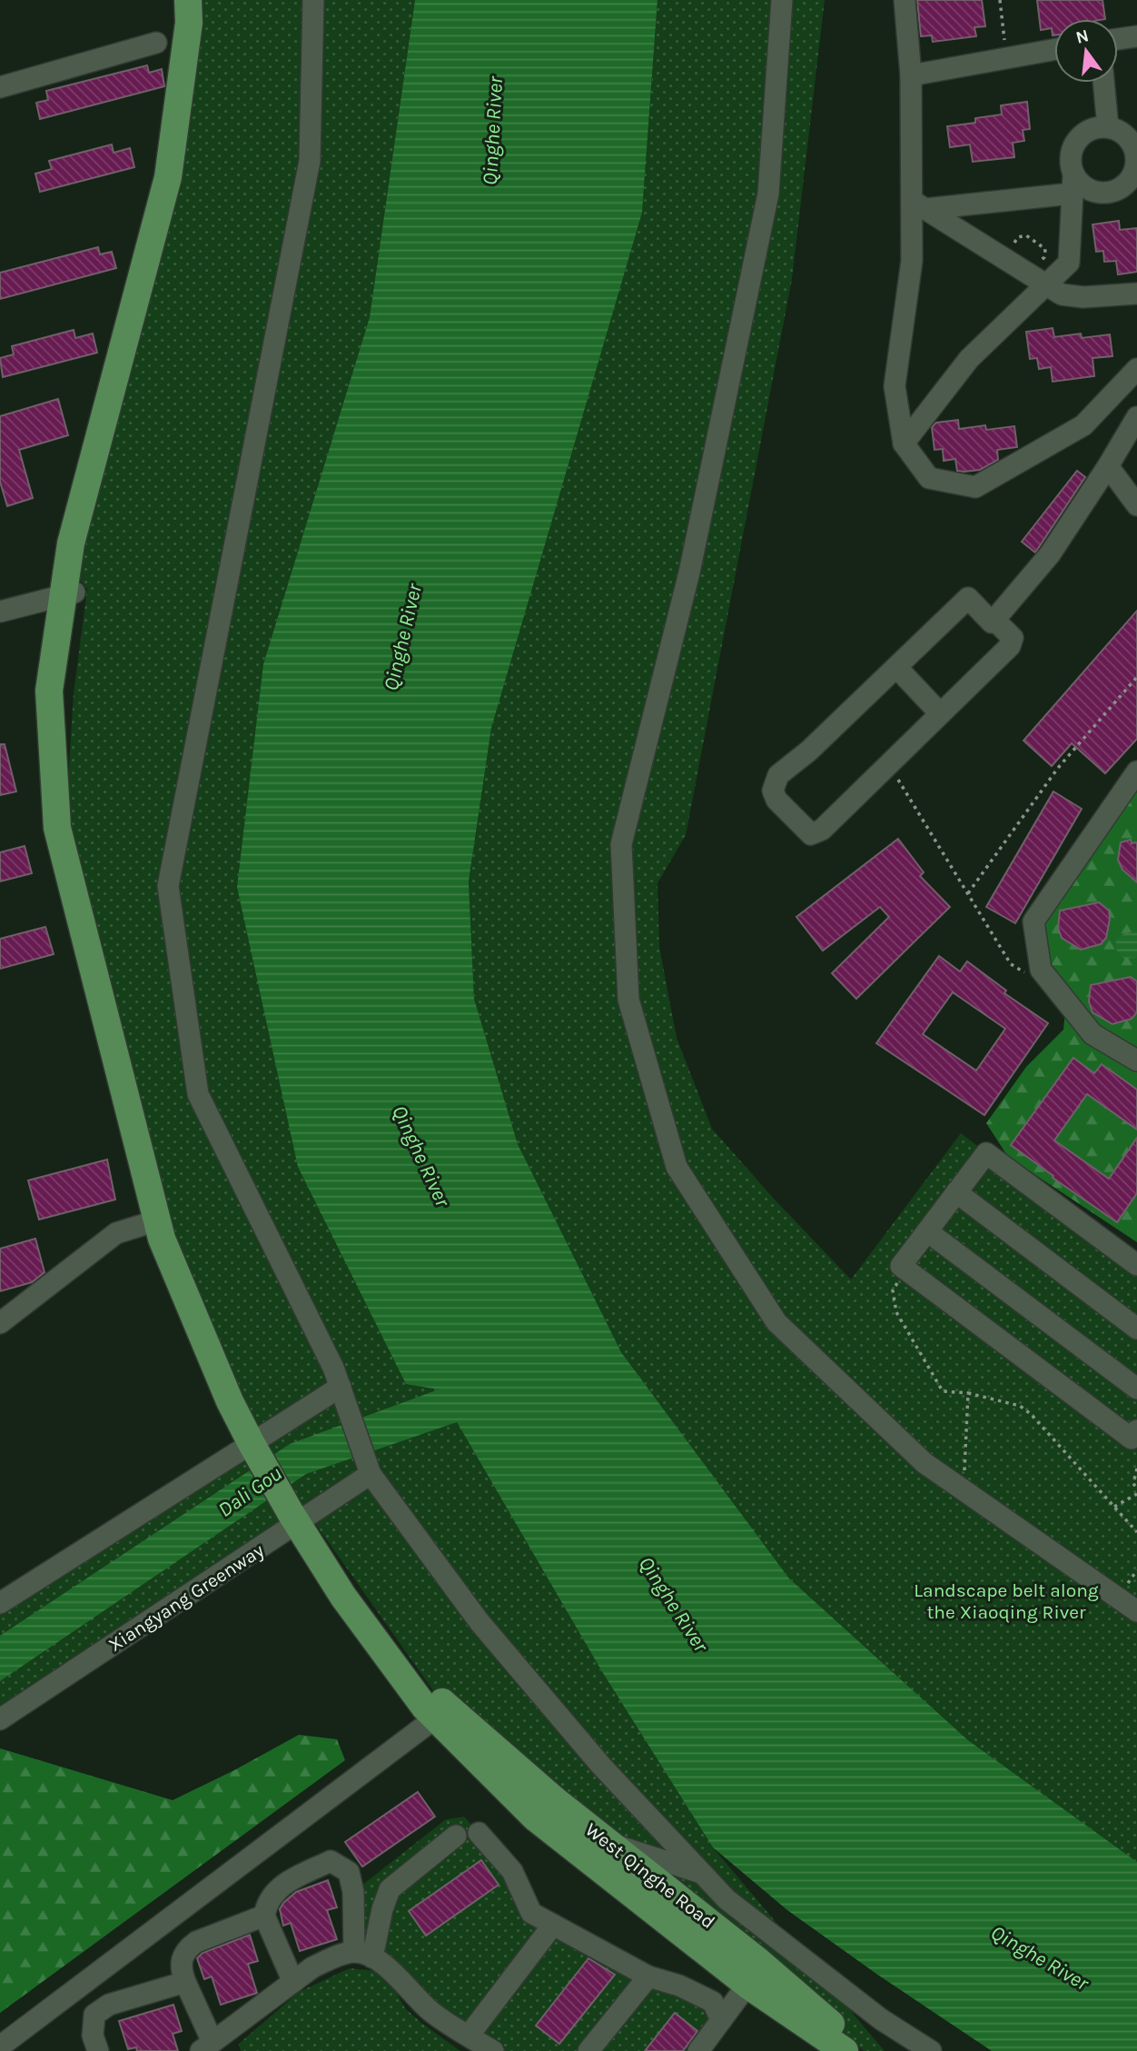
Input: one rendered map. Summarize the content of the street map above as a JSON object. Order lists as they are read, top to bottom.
{
  "streets": {
    "main road": ["West Qinghe Road"],
    "street": ["Xiangyang Greenway"]
  },
  "water": ["Qinghe River", "Dali Gou"],
  "parks": ["Landscape belt along the Xiaoqing River"],
  "north": "top"
}
